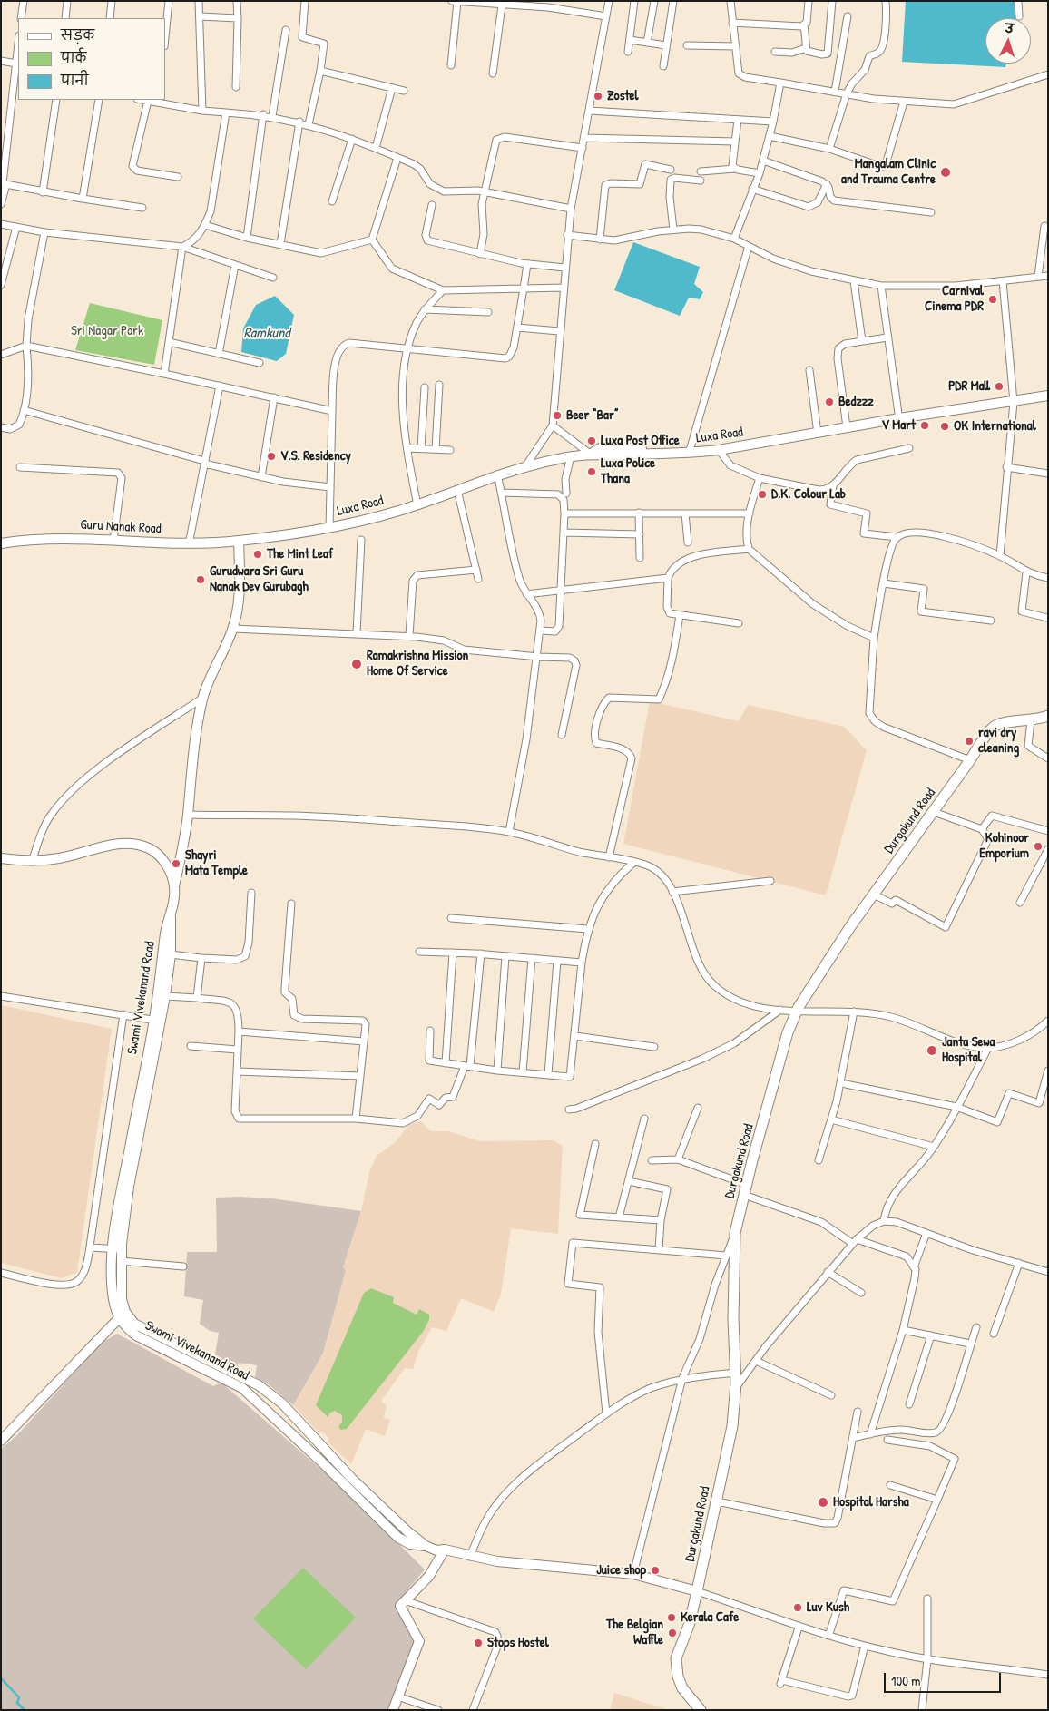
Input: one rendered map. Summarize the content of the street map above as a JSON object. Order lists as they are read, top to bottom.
{
  "streets": {
    "main road": ["Durgakund Road"],
    "street": ["Luxa Road", "Guru Nanak Road", "Swami Vivekanand Road"]
  },
  "crossings": [
    ["Luxa Road", "Guru Nanak Road"],
    ["Durgakund Road", "Swami Vivekanand Road"]
  ],
  "water": ["Ramkund"],
  "parks": ["Sri Nagar Park"],
  "places": [
    "Zostel",
    "Mangalam Clinic and Trauma Centre",
    "Carnival Cinema PDR",
    "PDR Mall",
    "Bedzzz",
    "Beer “Bar”",
    "V Mart",
    "OK International",
    "Luxa Post Office",
    "V.S. Residency",
    "Luxa Police Thana",
    "D.K. Colour Lab",
    "The Mint Leaf",
    "Gurudwara Sri Guru Nanak Dev Gurubagh",
    "Ramakrishna Mission Home Of Service",
    "ravi dry cleaning",
    "Kohinoor Emporium",
    "Shayri Mata Temple",
    "Janta Sewa Hospital",
    "Hospital Harsha",
    "Juice shop",
    "Luv Kush",
    "Kerala Cafe",
    "The Belgian Waffle",
    "Stops Hostel"
  ],
  "legend": ["सड़क", "पार्क", "पानी"],
  "scale_bar": "100 m",
  "north": "top"
}
